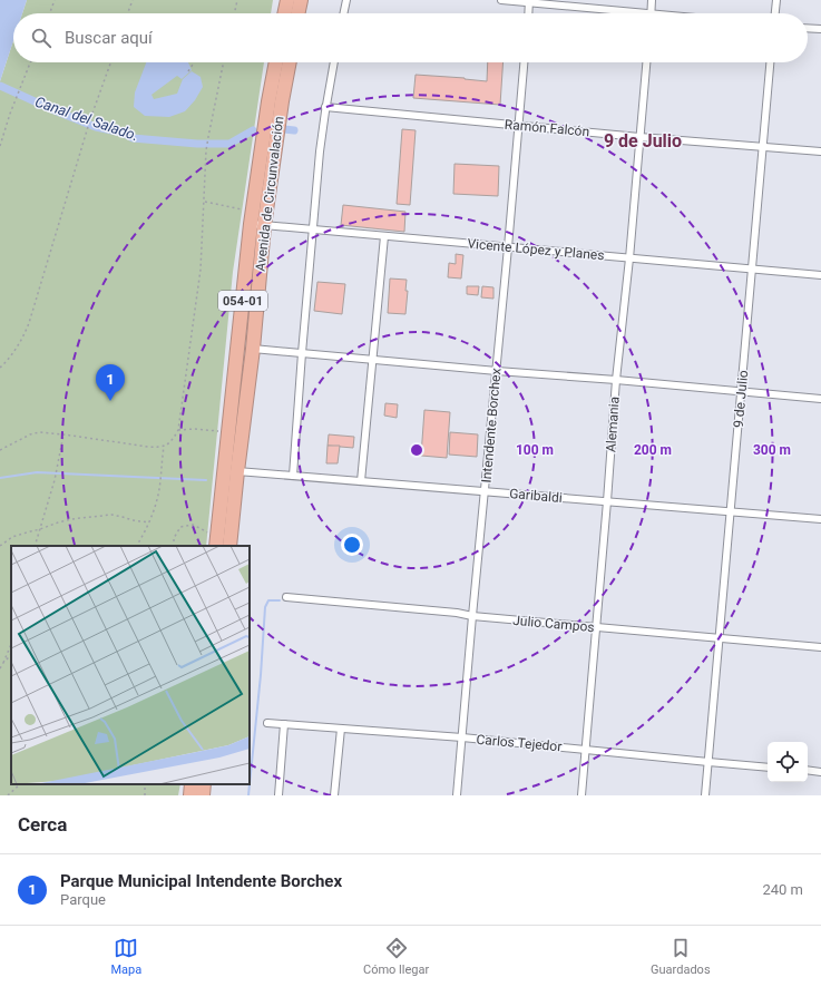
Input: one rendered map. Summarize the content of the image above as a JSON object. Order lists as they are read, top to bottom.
{
  "streets": {
    "highway": ["Avenida de Circunvalación", "054-01"],
    "street": [
      "Ramón Falcón",
      "Vicente López y Planes",
      "9 de Julio",
      "Alemania",
      "Intendente Borchex",
      "Garibaldi",
      "Julio Campos",
      "Carlos Tejedor"
    ]
  },
  "crossings": [
    ["Ramón Falcón", "9 de Julio"],
    ["Ramón Falcón", "Alemania"],
    ["Ramón Falcón", "Intendente Borchex"],
    ["Avenida de Circunvalación", "Vicente López y Planes"],
    ["Avenida de Circunvalación", "Garibaldi"],
    ["Vicente López y Planes", "9 de Julio"],
    ["Vicente López y Planes", "Alemania"],
    ["Vicente López y Planes", "Intendente Borchex"],
    ["9 de Julio", "Garibaldi"],
    ["9 de Julio", "Julio Campos"],
    ["9 de Julio", "Carlos Tejedor"],
    ["Alemania", "Garibaldi"],
    ["Alemania", "Julio Campos"],
    ["Alemania", "Carlos Tejedor"],
    ["Intendente Borchex", "Garibaldi"],
    ["Intendente Borchex", "Julio Campos"],
    ["Intendente Borchex", "Carlos Tejedor"]
  ],
  "districts": ["9 de Julio"],
  "water": ["Canal del Salado."],
  "page": {
    "search": "Buscar aquí",
    "pins": "1",
    "heading": "Cerca",
    "list": [
      {
        "mark": "1",
        "name": "Parque Municipal Intendente Borchex",
        "note": "Parque",
        "value": "240 m"
      }
    ],
    "nav": ["Mapa", "Cómo llegar", "Guardados"]
  },
  "rings": ["100 m", "200 m", "300 m"]
}
